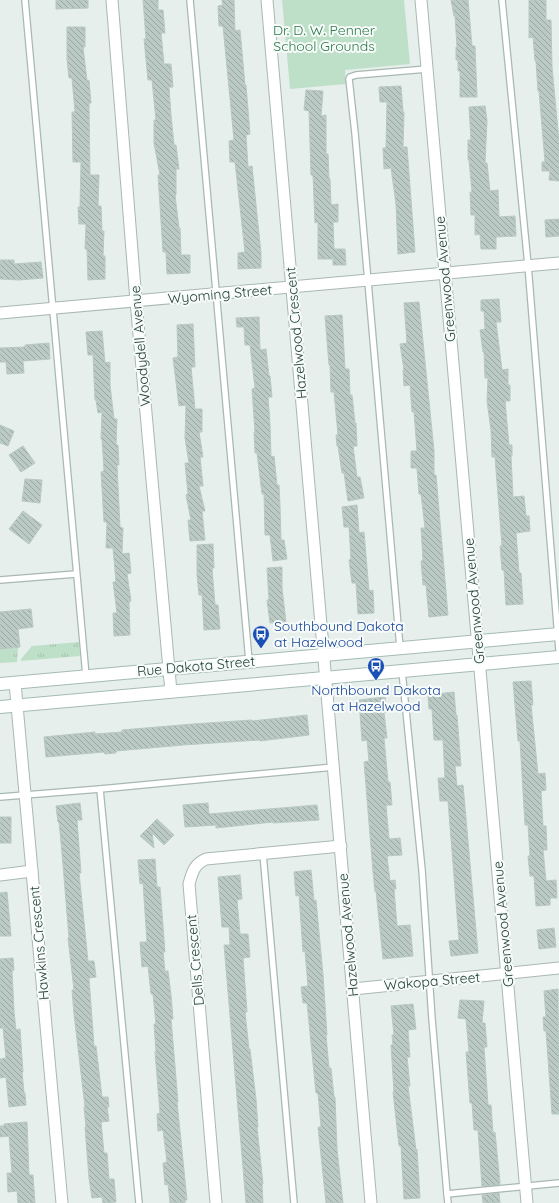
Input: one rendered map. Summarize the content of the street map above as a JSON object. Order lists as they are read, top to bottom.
{
  "streets": {
    "main road": ["Rue Dakota Street"],
    "street": [
      "Greenwood Avenue",
      "Wyoming Street",
      "Hazelwood Crescent",
      "Woodydell Avenue",
      "Hazelwood Avenue",
      "Hawkins Crescent",
      "Dells Crescent",
      "Wakopa Street"
    ]
  },
  "crossings": [
    ["Greenwood Avenue", "Wyoming Street"],
    ["Greenwood Avenue", "Rue Dakota Street"],
    ["Greenwood Avenue", "Wakopa Street"],
    ["Wyoming Street", "Hazelwood Crescent"],
    ["Wyoming Street", "Woodydell Avenue"],
    ["Hazelwood Crescent", "Rue Dakota Street"],
    ["Hazelwood Crescent", "Hazelwood Avenue"],
    ["Woodydell Avenue", "Rue Dakota Street"],
    ["Rue Dakota Street", "Hazelwood Avenue"],
    ["Rue Dakota Street", "Hawkins Crescent"],
    ["Hazelwood Avenue", "Dells Crescent"],
    ["Hazelwood Avenue", "Wakopa Street"]
  ],
  "parks": ["Dr. D. W. Penner School Grounds"],
  "places": {
    "bus stop": ["Southbound Dakota at Hazelwood", "Northbound Dakota at Hazelwood"]
  }
}
